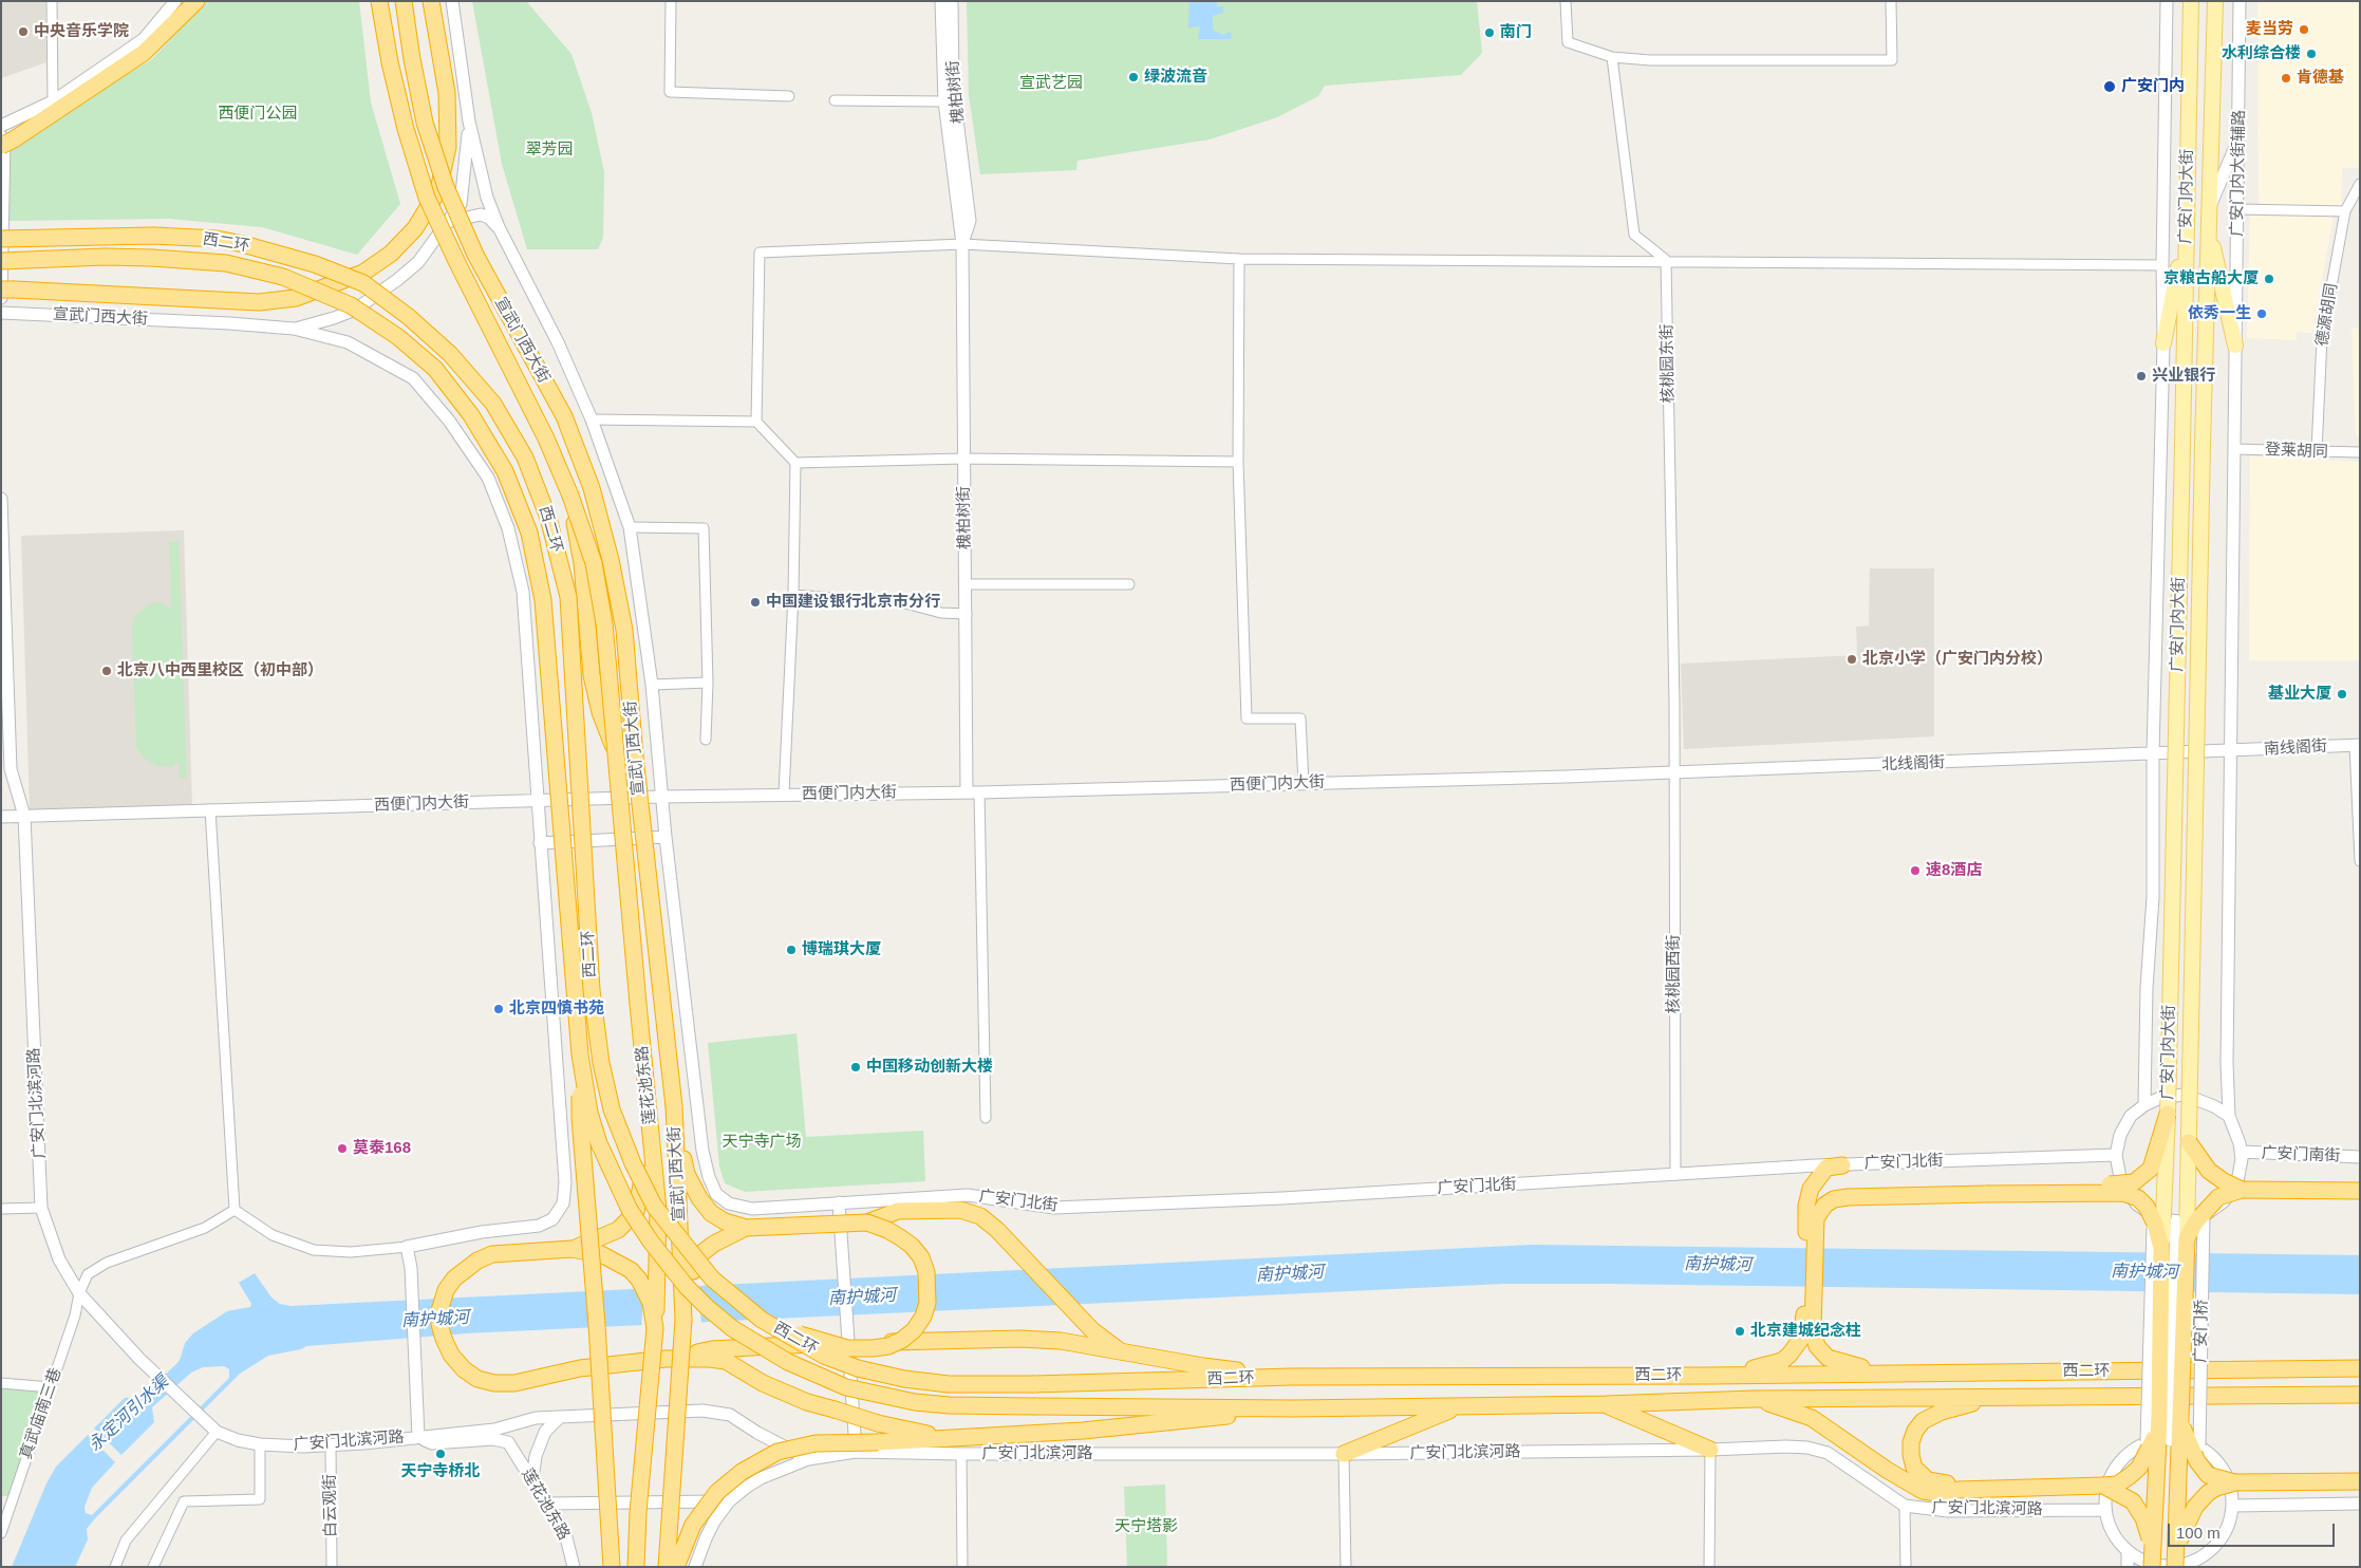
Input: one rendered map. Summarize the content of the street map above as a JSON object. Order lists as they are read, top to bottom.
{
  "streets": {
    "highway": [
      "西二环",
      "宣武门西大街",
      "莲花池东路",
      "广安门桥"
    ],
    "main road": ["广安门内大街"],
    "street": [
      "槐柏树街",
      "广安门内大街辅路",
      "德源胡同",
      "核桃园东街",
      "登莱胡同",
      "南线阁街",
      "北线阁街",
      "西便门内大街",
      "核桃园西街",
      "广安门北滨河路",
      "广安门南街",
      "广安门北街",
      "真武庙南三巷",
      "白云观街"
    ]
  },
  "crossings": [
    ["槐柏树街", "西便门内大街"],
    ["广安门内大街辅路", "广安门内大街"],
    ["广安门内大街", "南线阁街"],
    ["广安门内大街", "北线阁街"],
    ["广安门内大街", "广安门南街"],
    ["广安门内大街", "广安门北街"],
    ["广安门内大街", "广安门桥"],
    ["德源胡同", "登莱胡同"],
    ["宣武门西大街", "西便门内大街"],
    ["宣武门西大街", "莲花池东路"],
    ["宣武门西大街", "广安门北街"],
    ["核桃园东街", "北线阁街"],
    ["核桃园东街", "西便门内大街"],
    ["核桃园东街", "核桃园西街"],
    ["南线阁街", "北线阁街"],
    ["北线阁街", "西便门内大街"],
    ["北线阁街", "核桃园西街"],
    ["西便门内大街", "核桃园西街"],
    ["西便门内大街", "广安门北滨河路"],
    ["核桃园西街", "广安门北街"],
    ["莲花池东路", "广安门北滨河路"],
    ["广安门北滨河路", "广安门桥"],
    ["广安门北滨河路", "真武庙南三巷"],
    ["广安门北滨河路", "白云观街"],
    ["广安门南街", "广安门北街"],
    ["广安门南街", "广安门桥"],
    ["广安门北街", "广安门桥"]
  ],
  "water": ["南护城河", "永定河引水渠"],
  "parks": [
    "宣武艺园",
    "西便门公园",
    "翠芳园",
    "天宁寺广场",
    "天宁塔影"
  ],
  "places": [
    "麦当劳",
    "中央音乐学院",
    "南门",
    "水利综合楼",
    "绿波流音",
    "肯德基",
    "广安门内",
    "京粮古船大厦",
    "依秀一生",
    "兴业银行",
    "中国建设银行北京市分行",
    "北京小学（广安门内分校）",
    "北京八中西里校区（初中部）",
    "基业大厦",
    "速8酒店",
    "博瑞琪大厦",
    "北京四慎书苑",
    "中国移动创新大楼",
    "莫泰168",
    "北京建城纪念柱",
    "天宁寺桥北"
  ],
  "scale_bar": "100 m"
}
